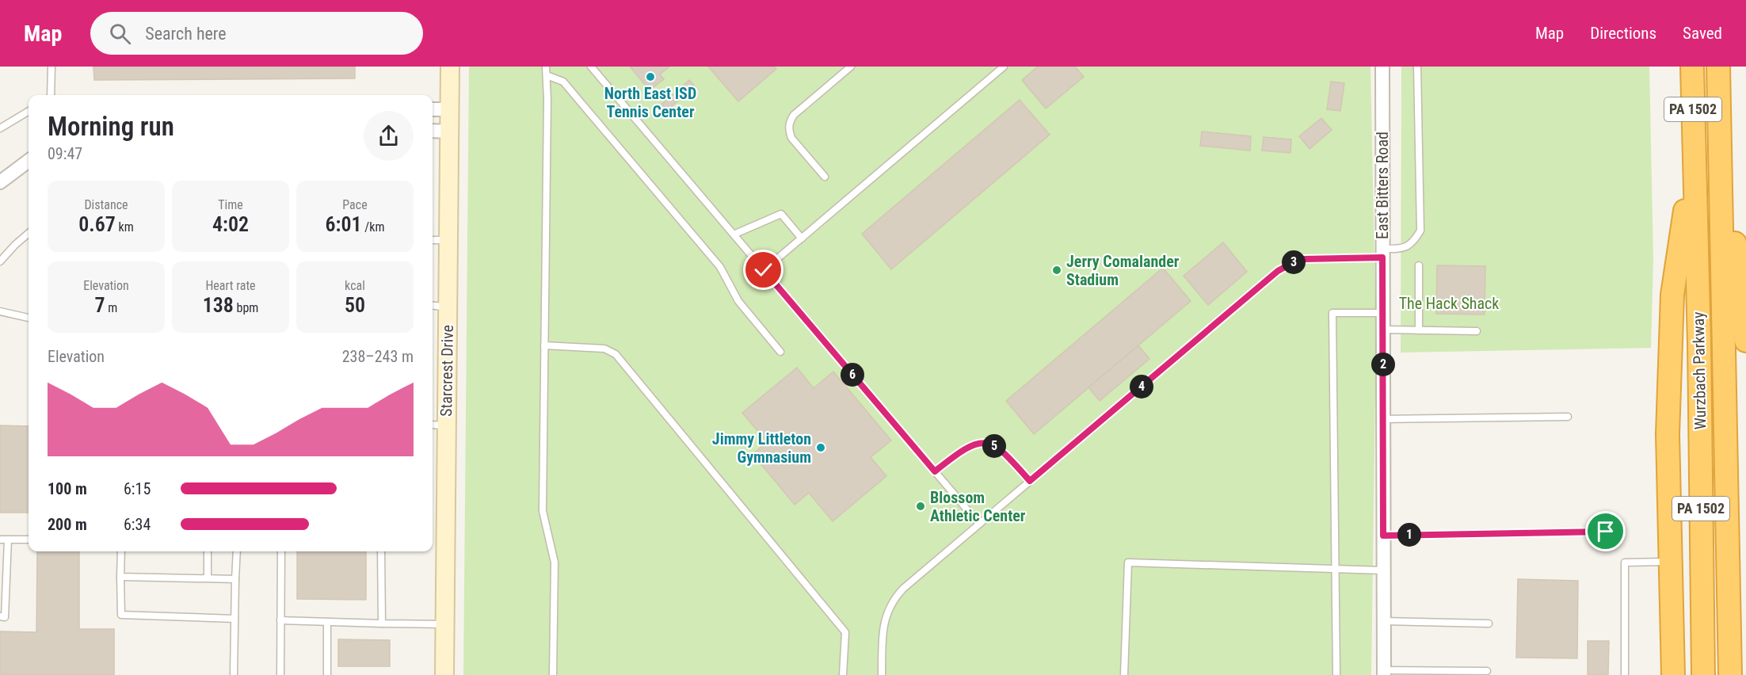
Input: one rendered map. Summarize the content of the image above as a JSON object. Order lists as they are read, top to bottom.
{
  "streets": {
    "highway": ["PA 1502", "Wurzbach Parkway"],
    "main road": ["Starcrest Drive"],
    "street": ["East Bitters Road"]
  },
  "parks": ["The Hack Shack"],
  "places": [
    "North East ISD Tennis Center",
    "Jerry Comalander Stadium",
    "Jimmy Littleton Gymnasium",
    "Blossom Athletic Center"
  ],
  "page": {
    "header": "Map",
    "search": "Search here",
    "nav": ["Map", "Directions", "Saved"],
    "heading": ["Morning run", "09:47"],
    "stats": [
      ["Distance", "0.67 km"],
      ["Time", "4:02"],
      ["Pace", "6:01 /km"],
      ["Elevation", "7 m"],
      ["Heart rate", "138 bpm"],
      ["kcal", "50"]
    ],
    "pins": [
      "3",
      "2",
      "6",
      "4",
      "5",
      "1"
    ],
    "chart": ["Elevation", "238–243 m"],
    "list": [
      {
        "name": "100 m",
        "note": "6:15"
      },
      {
        "name": "200 m",
        "note": "6:34"
      }
    ]
  }
}
